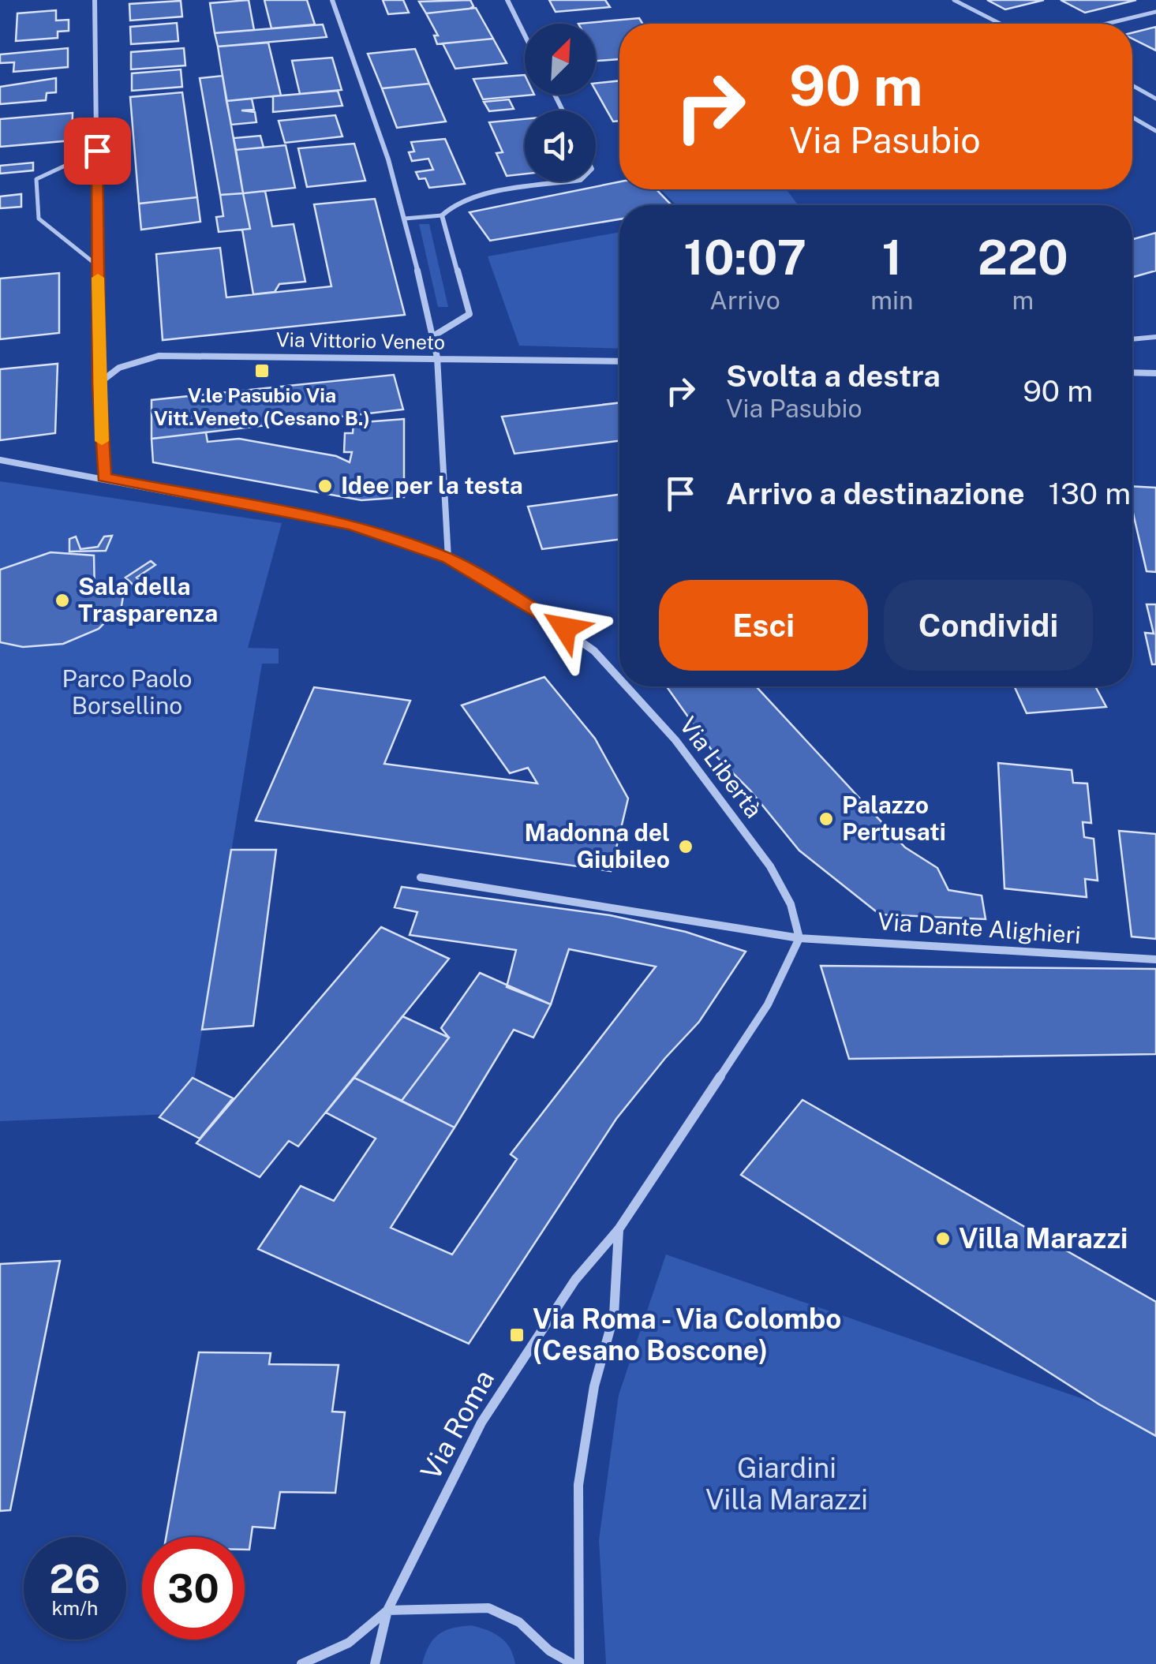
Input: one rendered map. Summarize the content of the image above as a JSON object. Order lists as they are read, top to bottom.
{
  "streets": {
    "street": [
      "Via Vittorio Veneto",
      "Via Libertà",
      "Via Dante Alighieri",
      "Via Roma"
    ]
  },
  "crossings": [
    ["Via Libertà", "Via Dante Alighieri"],
    ["Via Libertà", "Via Roma"],
    ["Via Dante Alighieri", "Via Roma"]
  ],
  "parks": ["Parco Paolo Borsellino", "Giardini Villa Marazzi"],
  "places": {
    "transit": ["V.le Pasubio Via Vitt.Veneto (Cesano B.)", "Via Roma - Via Colombo (Cesano Boscone)"],
    "other": [
      "Idee per la testa",
      "Sala della Trasparenza",
      "Palazzo Pertusati",
      "Madonna del Giubileo",
      "Villa Marazzi"
    ]
  },
  "north": "top right",
  "page": {
    "turn": ["90 m", "Via Pasubio"],
    "eta": [
      "10:07",
      "Arrivo",
      "1",
      "min",
      "220",
      "m"
    ],
    "list": [
      {
        "name": "Svolta a destra",
        "note": "Via Pasubio",
        "value": "90 m"
      },
      {
        "name": "Arrivo a destinazione",
        "value": "130 m"
      }
    ],
    "buttons": ["Esci", "Condividi"],
    "speed": "26 km/h",
    "limit": "30"
  }
}
